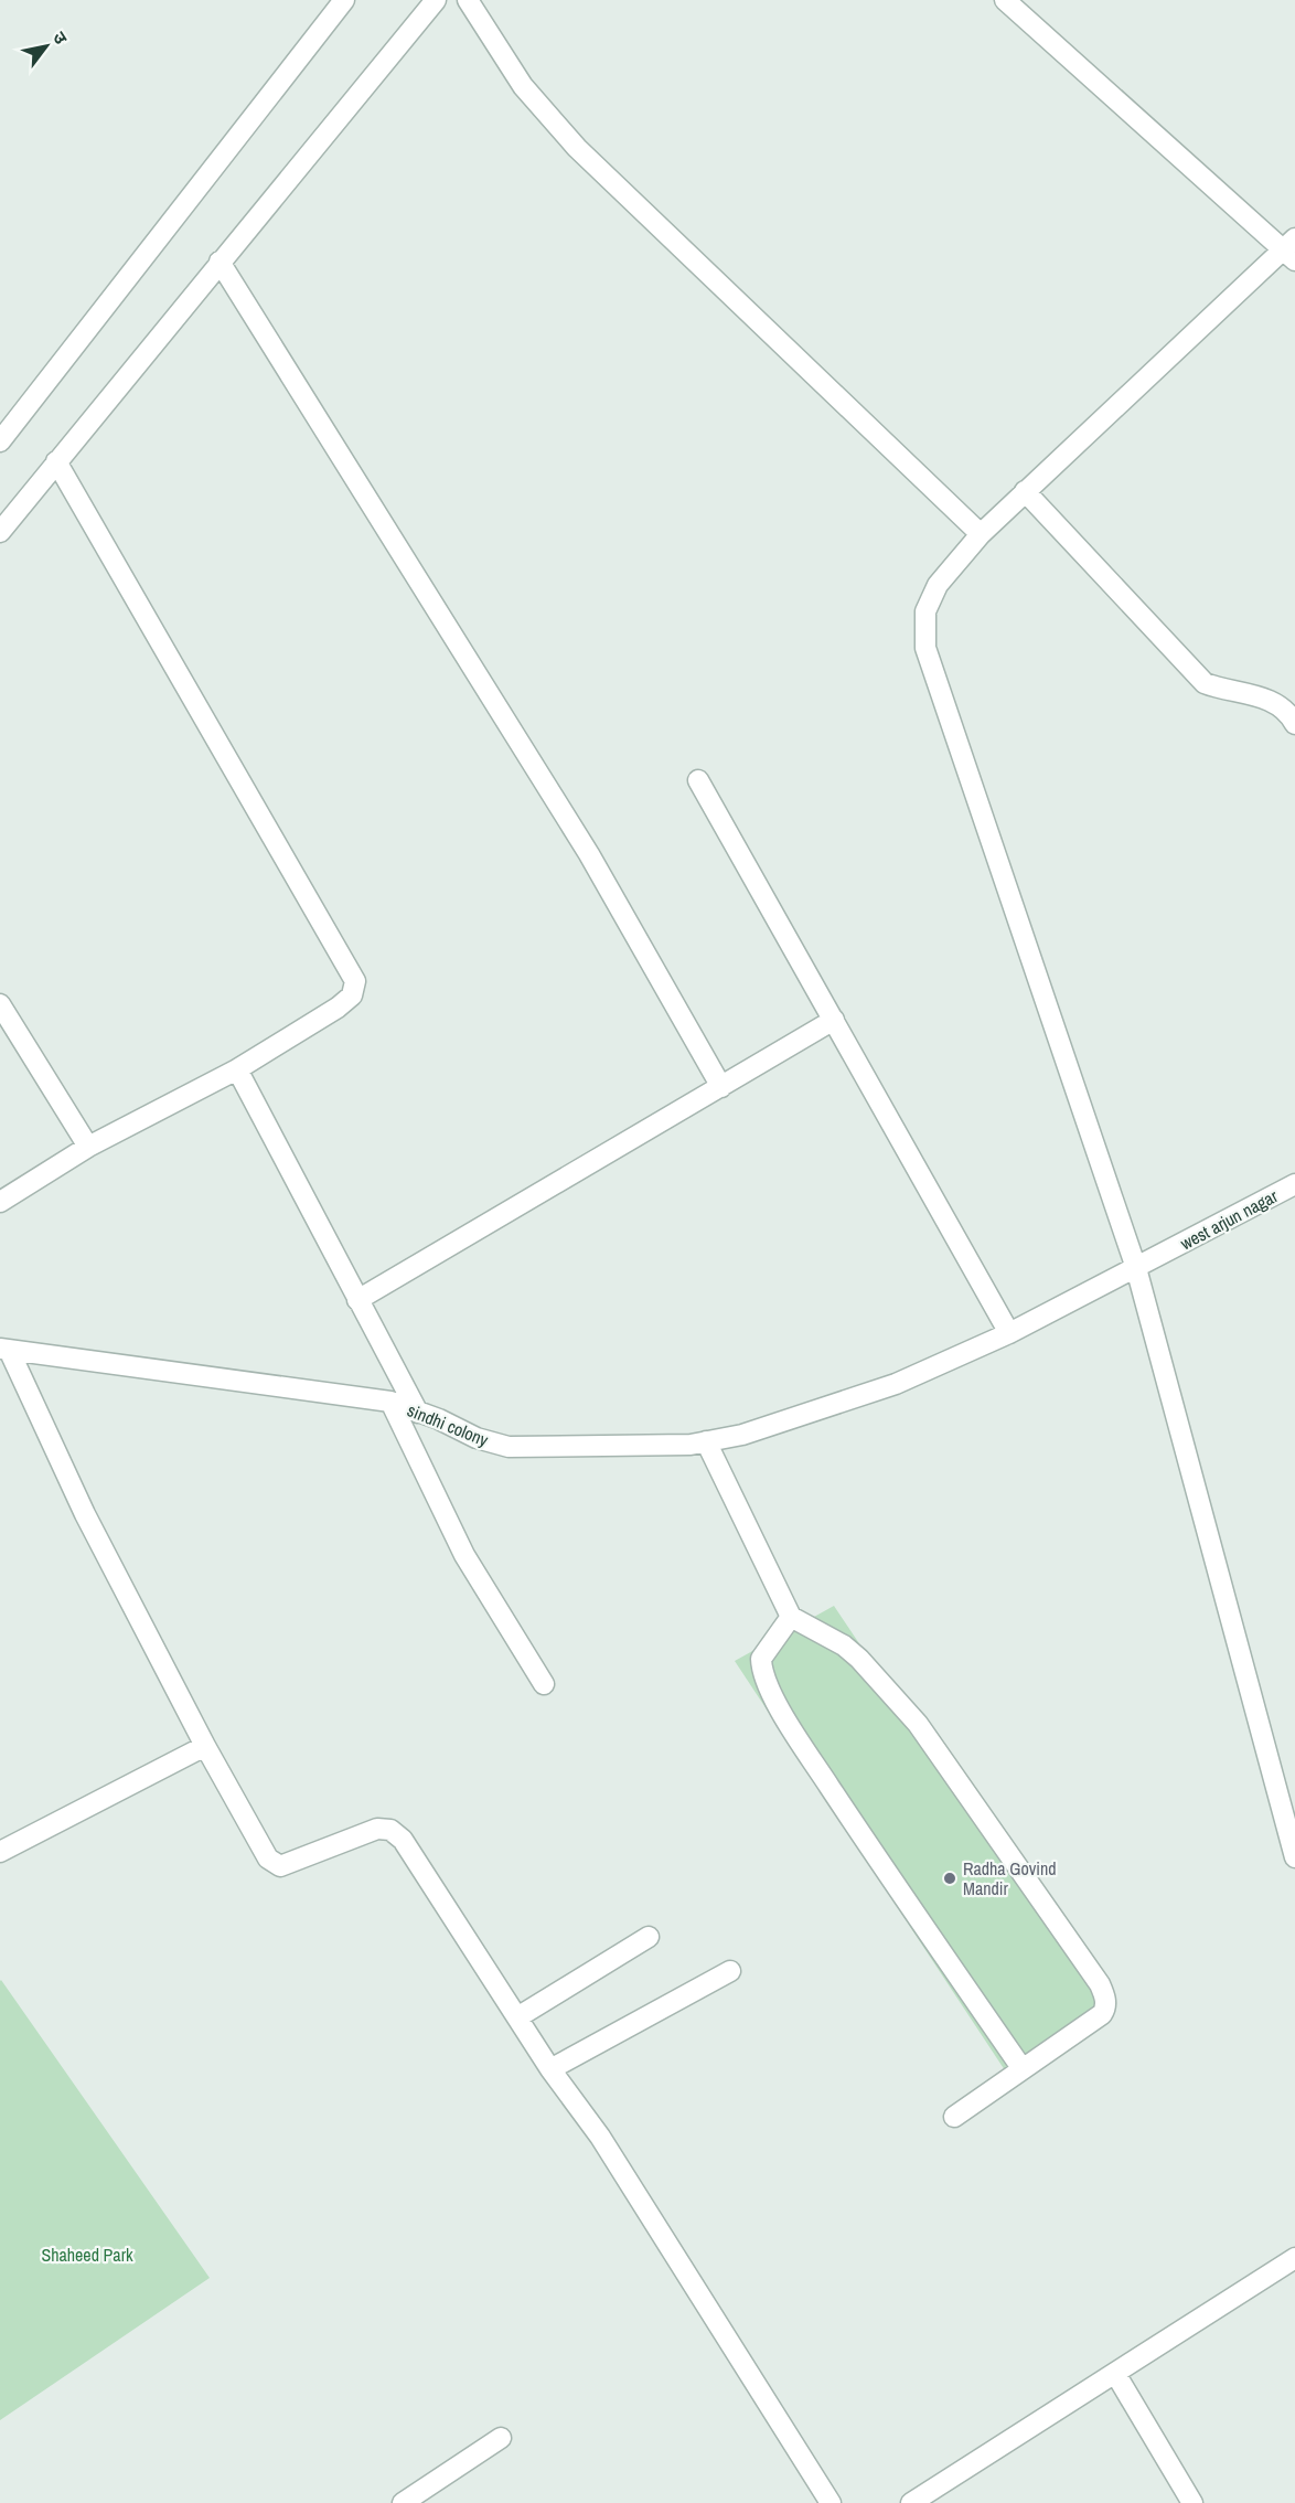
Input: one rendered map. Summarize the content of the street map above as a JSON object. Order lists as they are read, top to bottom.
{
  "streets": {
    "street": ["west arjun nagar", "sindhi colony"]
  },
  "crossings": [
    ["west arjun nagar", "sindhi colony"]
  ],
  "parks": ["Shaheed Park"],
  "places": ["Radha Govind Mandir"],
  "north": "top right"
}
